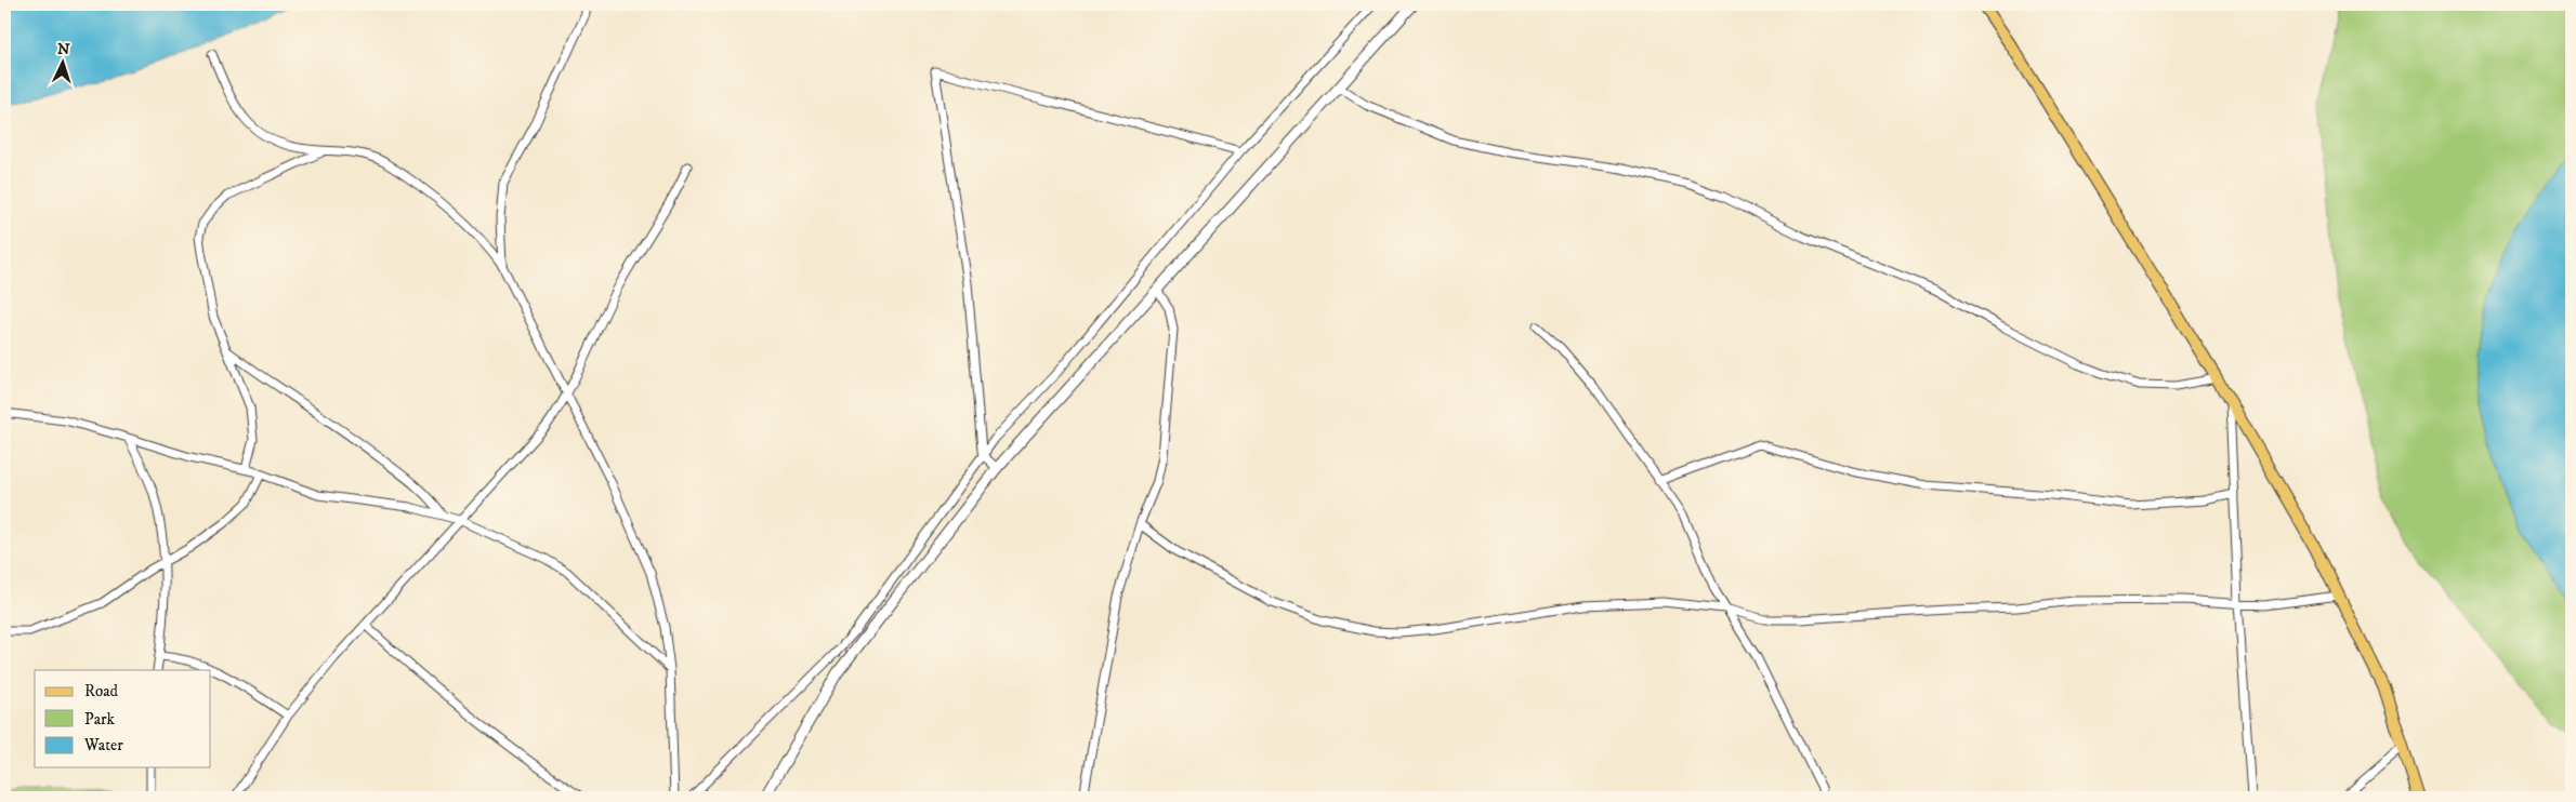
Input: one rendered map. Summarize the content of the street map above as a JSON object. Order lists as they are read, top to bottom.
{
  "legend": ["Road", "Park", "Water"],
  "north": "top"
}
